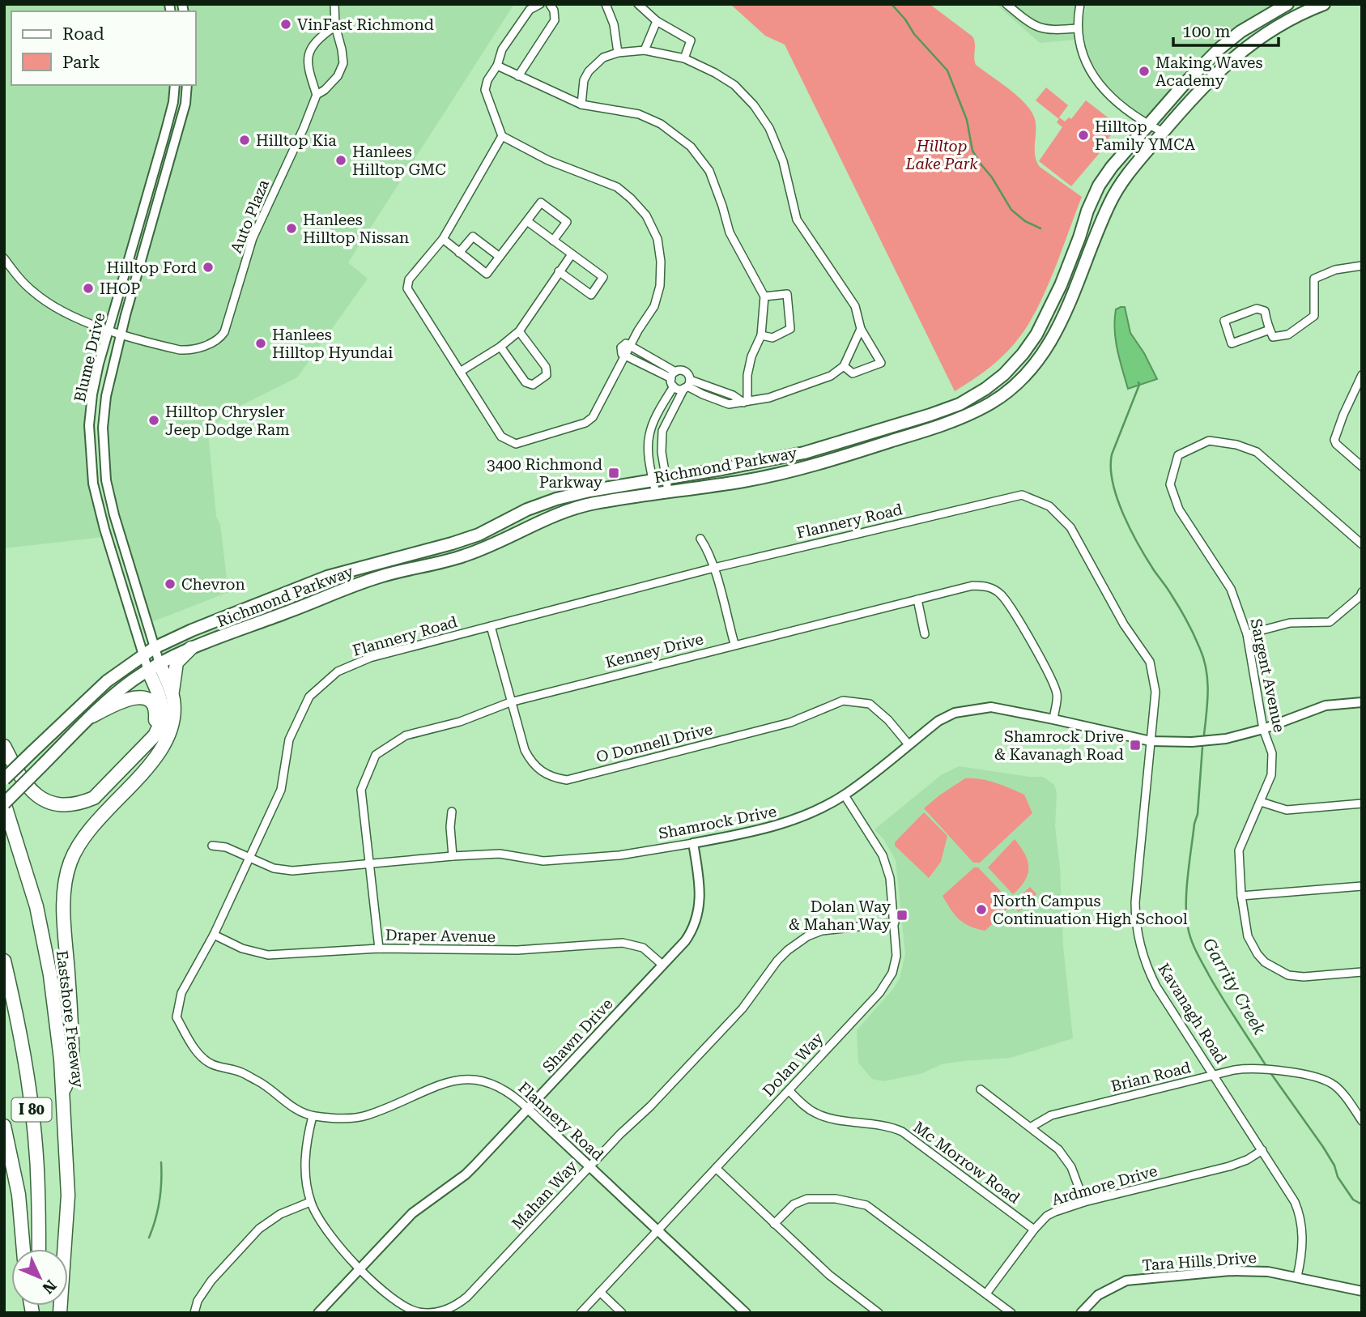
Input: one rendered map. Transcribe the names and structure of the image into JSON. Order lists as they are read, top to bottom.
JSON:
{
  "streets": {
    "highway": ["Richmond Parkway", "Eastshore Freeway", "I 80"],
    "street": [
      "Auto Plaza",
      "Blume Drive",
      "Flannery Road",
      "Kenney Drive",
      "Sargent Avenue",
      "O Donnell Drive",
      "Shamrock Drive",
      "Draper Avenue",
      "Kavanagh Road",
      "Shawn Drive",
      "Dolan Way",
      "Brian Road",
      "Mc Morrow Road",
      "Ardmore Drive",
      "Mahan Way",
      "Tara Hills Drive"
    ]
  },
  "crossings": [
    ["Auto Plaza", "Blume Drive"],
    ["Blume Drive", "Richmond Parkway"],
    ["Richmond Parkway", "Eastshore Freeway"],
    ["Flannery Road", "O Donnell Drive"],
    ["Flannery Road", "Shamrock Drive"],
    ["Flannery Road", "Draper Avenue"],
    ["Flannery Road", "Kavanagh Road"],
    ["Flannery Road", "Shawn Drive"],
    ["Flannery Road", "Dolan Way"],
    ["Flannery Road", "Mahan Way"],
    ["Kenney Drive", "O Donnell Drive"],
    ["Kenney Drive", "Shamrock Drive"],
    ["Kenney Drive", "Draper Avenue"],
    ["Sargent Avenue", "Shamrock Drive"],
    ["O Donnell Drive", "Shamrock Drive"],
    ["Shamrock Drive", "Kavanagh Road"],
    ["Shamrock Drive", "Shawn Drive"],
    ["Shamrock Drive", "Dolan Way"],
    ["Draper Avenue", "Shawn Drive"],
    ["Kavanagh Road", "Brian Road"],
    ["Kavanagh Road", "Ardmore Drive"],
    ["Kavanagh Road", "Tara Hills Drive"],
    ["Shawn Drive", "Mahan Way"],
    ["Dolan Way", "Mc Morrow Road"],
    ["Dolan Way", "Mahan Way"],
    ["Mc Morrow Road", "Ardmore Drive"]
  ],
  "water": ["Garrity Creek"],
  "parks": ["Hilltop Lake Park"],
  "places": {
    "other": [
      "VinFast Richmond",
      "Making Waves Academy",
      "Hilltop Family YMCA",
      "Hilltop Kia",
      "Hanlees Hilltop GMC",
      "Hanlees Hilltop Nissan",
      "Hilltop Ford",
      "IHOP",
      "Hanlees Hilltop Hyundai",
      "Hilltop Chrysler Jeep Dodge Ram",
      "Chevron",
      "North Campus Continuation High School"
    ],
    "transit": ["3400 Richmond Parkway", "Shamrock Drive & Kavanagh Road", "Dolan Way & Mahan Way"]
  },
  "legend": ["Road", "Park"],
  "scale_bar": "100 m",
  "north": "bottom right"
}
